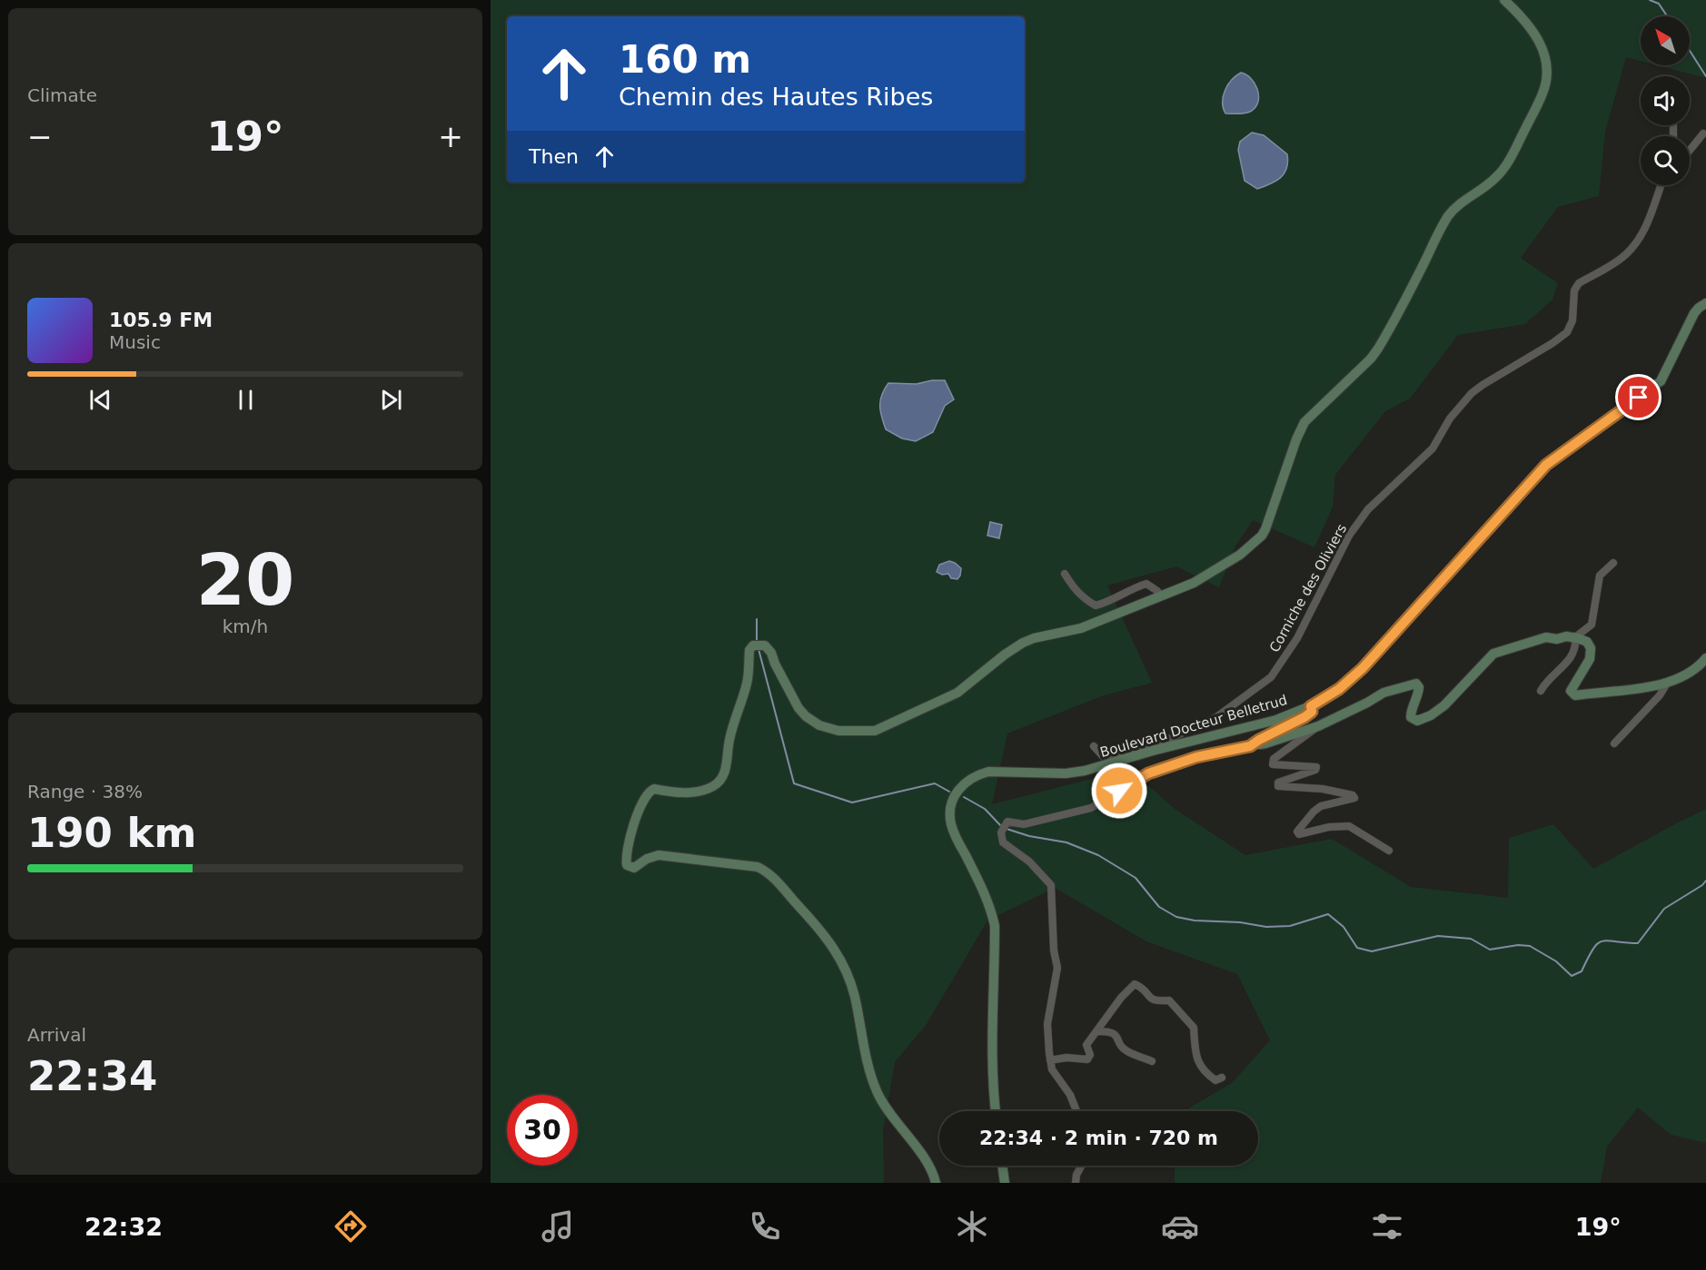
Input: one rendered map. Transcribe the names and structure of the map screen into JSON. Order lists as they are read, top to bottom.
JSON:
{
  "streets": {
    "street": ["Corniche des Oliviers", "Boulevard Docteur Belletrud"]
  },
  "crossings": [
    ["Corniche des Oliviers", "Boulevard Docteur Belletrud"]
  ],
  "north": "top left",
  "page": {
    "tile": [
      "Climate",
      ["20", "km/h"],
      ["Range · 38%", "190 km"],
      ["Arrival", "22:34"]
    ],
    "turn": ["160 m", "Chemin des Hautes Ribes"],
    "heat": ["−", "19°", "+"],
    "then": "Then",
    "song": ["105.9 FM", "Music"],
    "limit": "30",
    "trip": "22:34 · 2 min · 720 m",
    "tabs": ["22:32", "19°"]
  }
}
